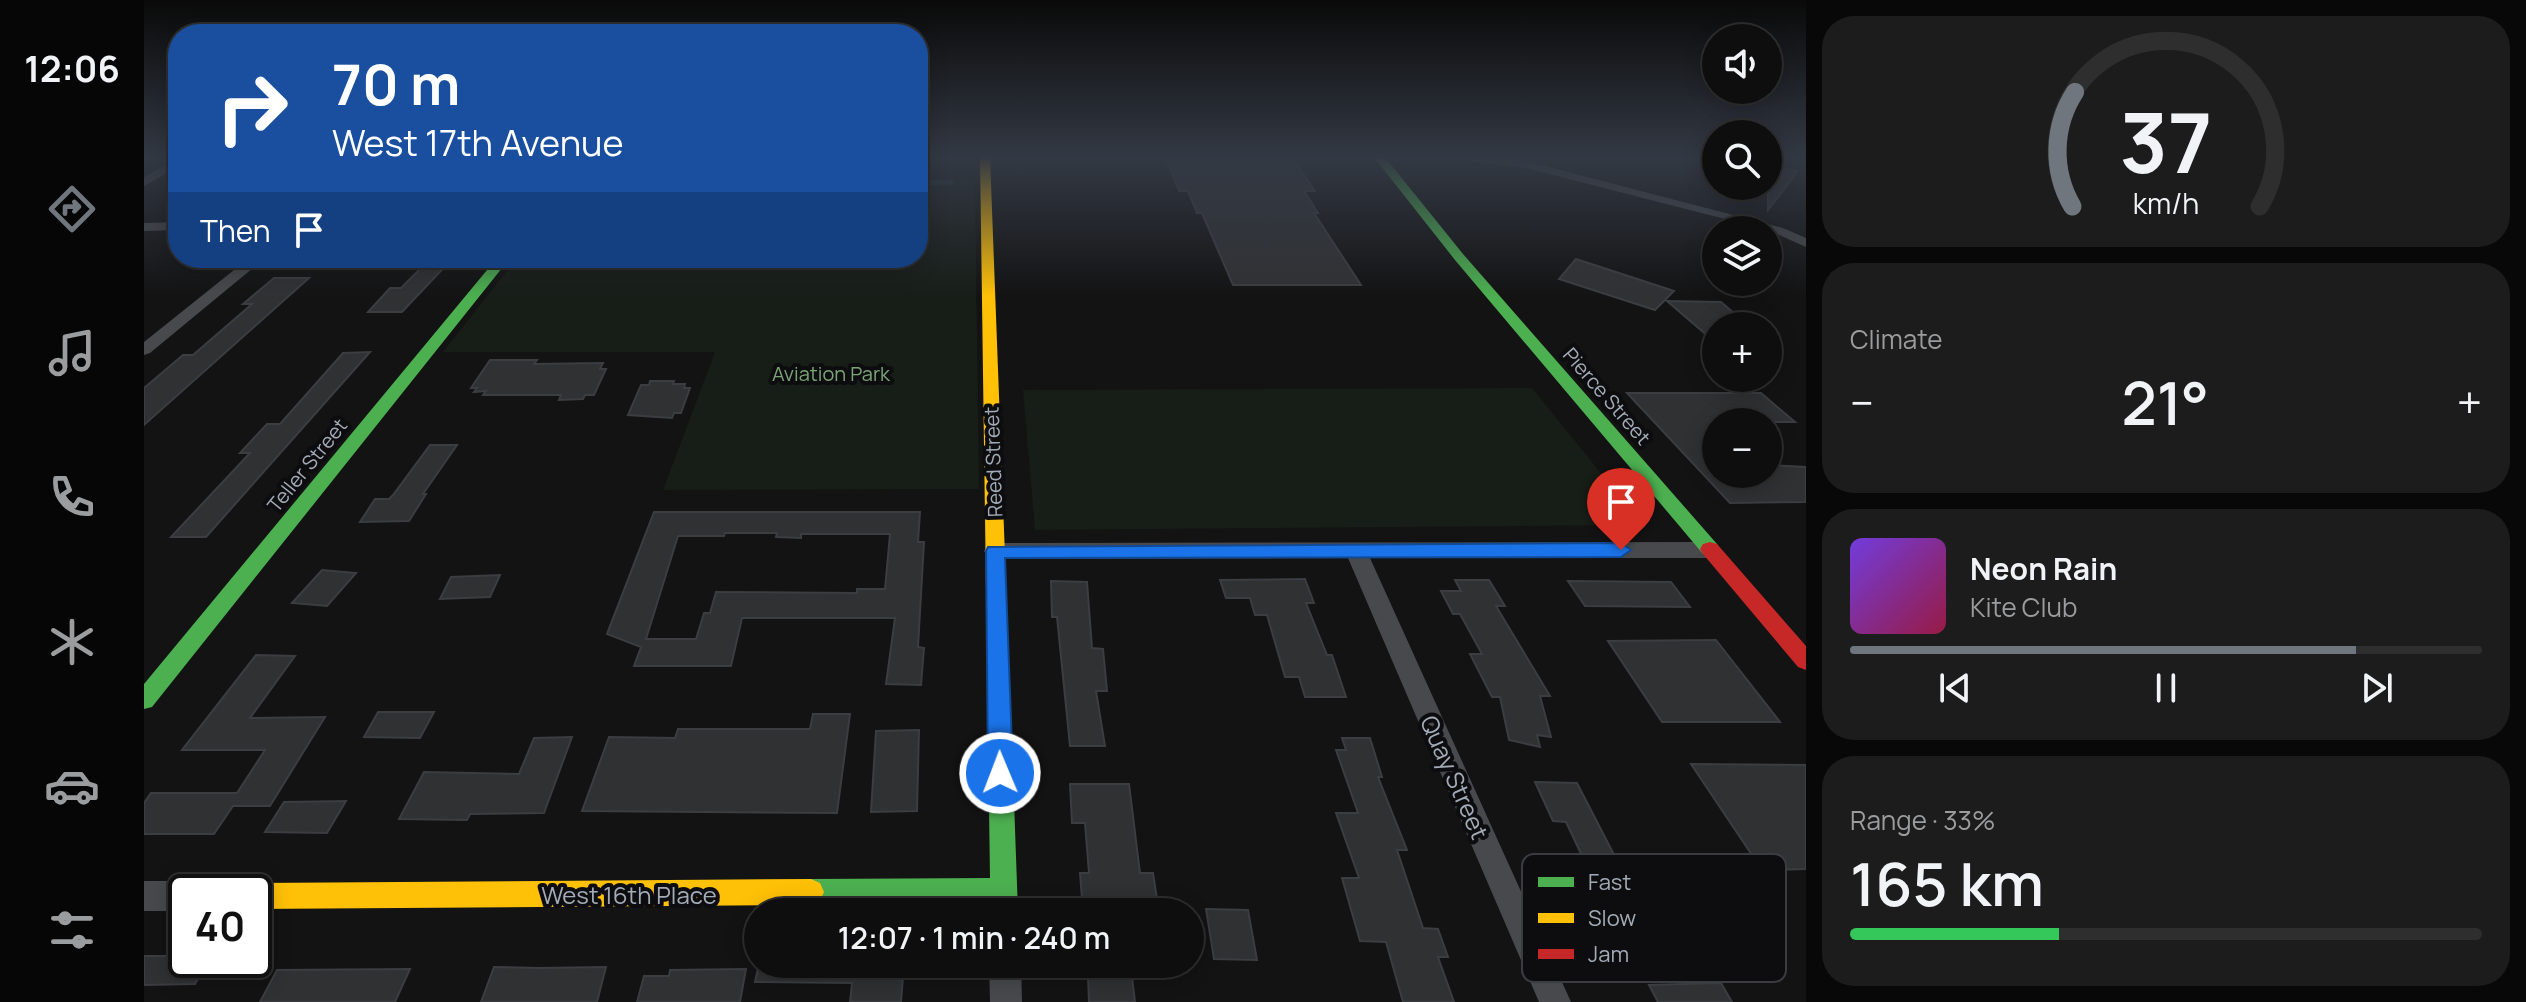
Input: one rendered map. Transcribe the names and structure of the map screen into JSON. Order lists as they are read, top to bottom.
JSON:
{
  "streets": {
    "street": [
      "Pierce Street",
      "Reed Street",
      "Teller Street",
      "Quay Street",
      "West 16th Place"
    ]
  },
  "crossings": [
    ["Reed Street", "West 16th Place"]
  ],
  "parks": ["Aviation Park"],
  "legend": ["Fast", "Slow", "Jam"],
  "page": {
    "tabs": "12:06",
    "map_buttons": ["+", "−"],
    "turn": ["70 m", "West 17th Avenue"],
    "then": "Then",
    "tile": [
      "Climate",
      ["Range · 33%", "165 km"]
    ],
    "heat": ["−", "21°", "+"],
    "song": ["Neon Rain", "Kite Club"],
    "limit": "40",
    "trip": "12:07 · 1 min · 240 m",
    "gauge": ["37", "km/h"]
  }
}
